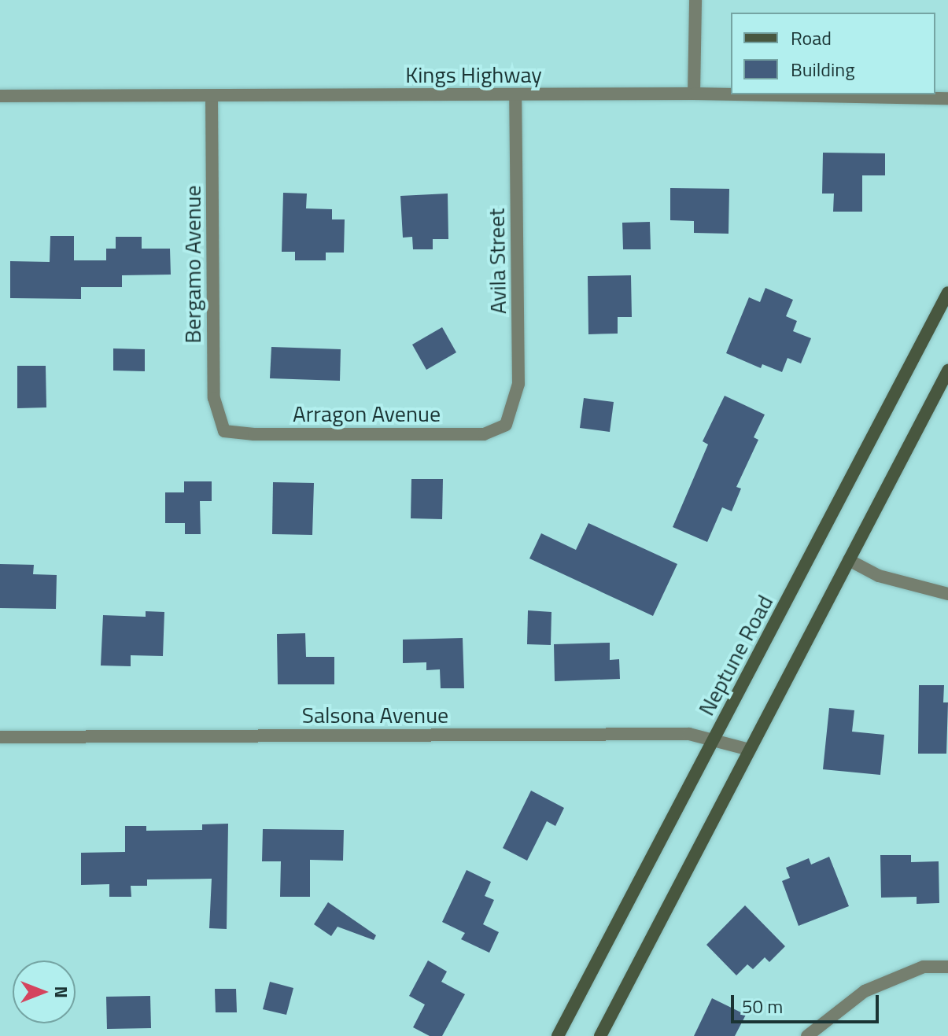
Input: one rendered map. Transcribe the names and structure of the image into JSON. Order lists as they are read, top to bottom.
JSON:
{
  "streets": {
    "main road": ["Neptune Road"],
    "street": [
      "Kings Highway",
      "Avila Street",
      "Bergamo Avenue",
      "Arragon Avenue",
      "Salsona Avenue"
    ]
  },
  "crossings": [
    ["Kings Highway", "Avila Street"],
    ["Kings Highway", "Bergamo Avenue"],
    ["Avila Street", "Arragon Avenue"],
    ["Bergamo Avenue", "Arragon Avenue"],
    ["Neptune Road", "Salsona Avenue"]
  ],
  "legend": ["Road", "Building"],
  "scale_bar": "50 m",
  "north": "right"
}
